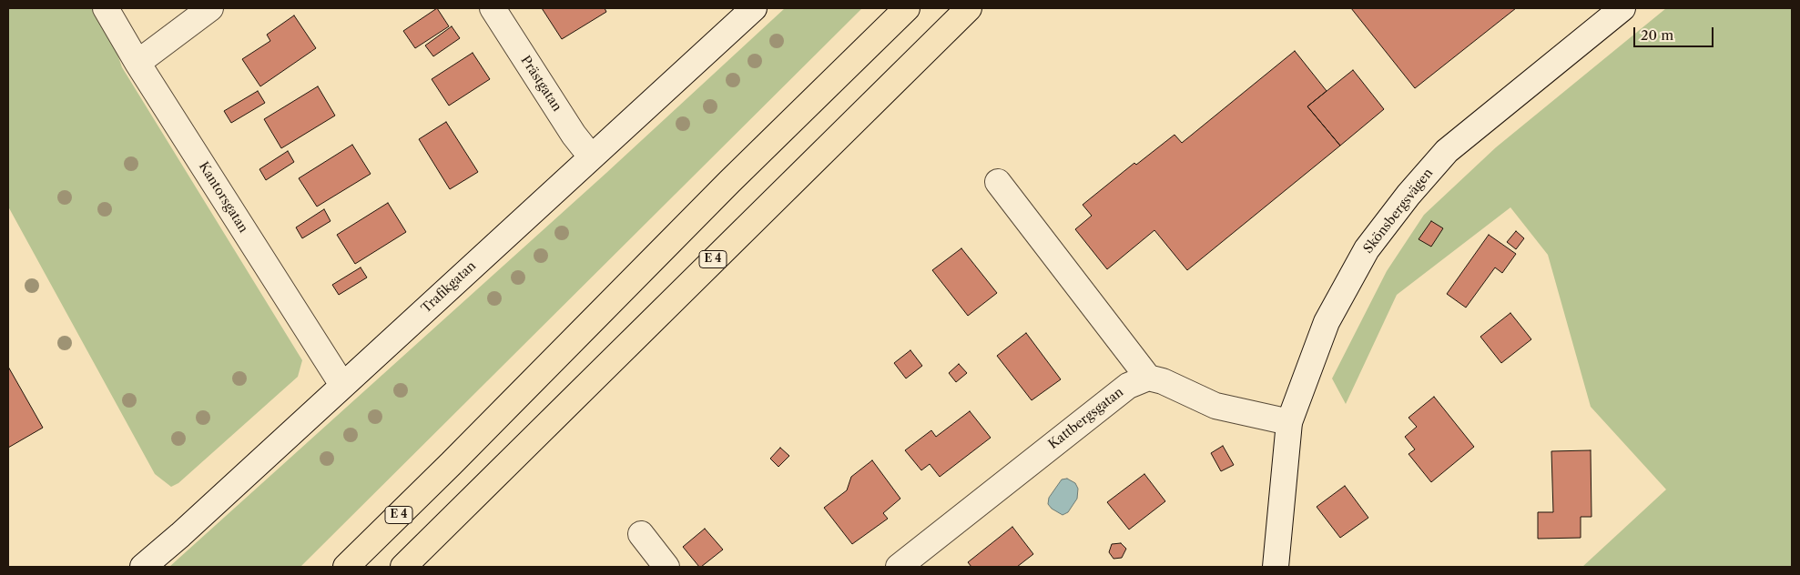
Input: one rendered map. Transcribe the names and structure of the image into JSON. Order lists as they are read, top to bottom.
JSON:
{
  "streets": {
    "highway": ["E 4"],
    "street": [
      "Prästgatan",
      "Kantorsgatan",
      "Skönsbergsvägen",
      "Trafikgatan",
      "Kattbergsgatan"
    ]
  },
  "crossings": [
    ["Prästgatan", "Trafikgatan"],
    ["Kantorsgatan", "Trafikgatan"]
  ],
  "scale_bar": "20 m"
}
